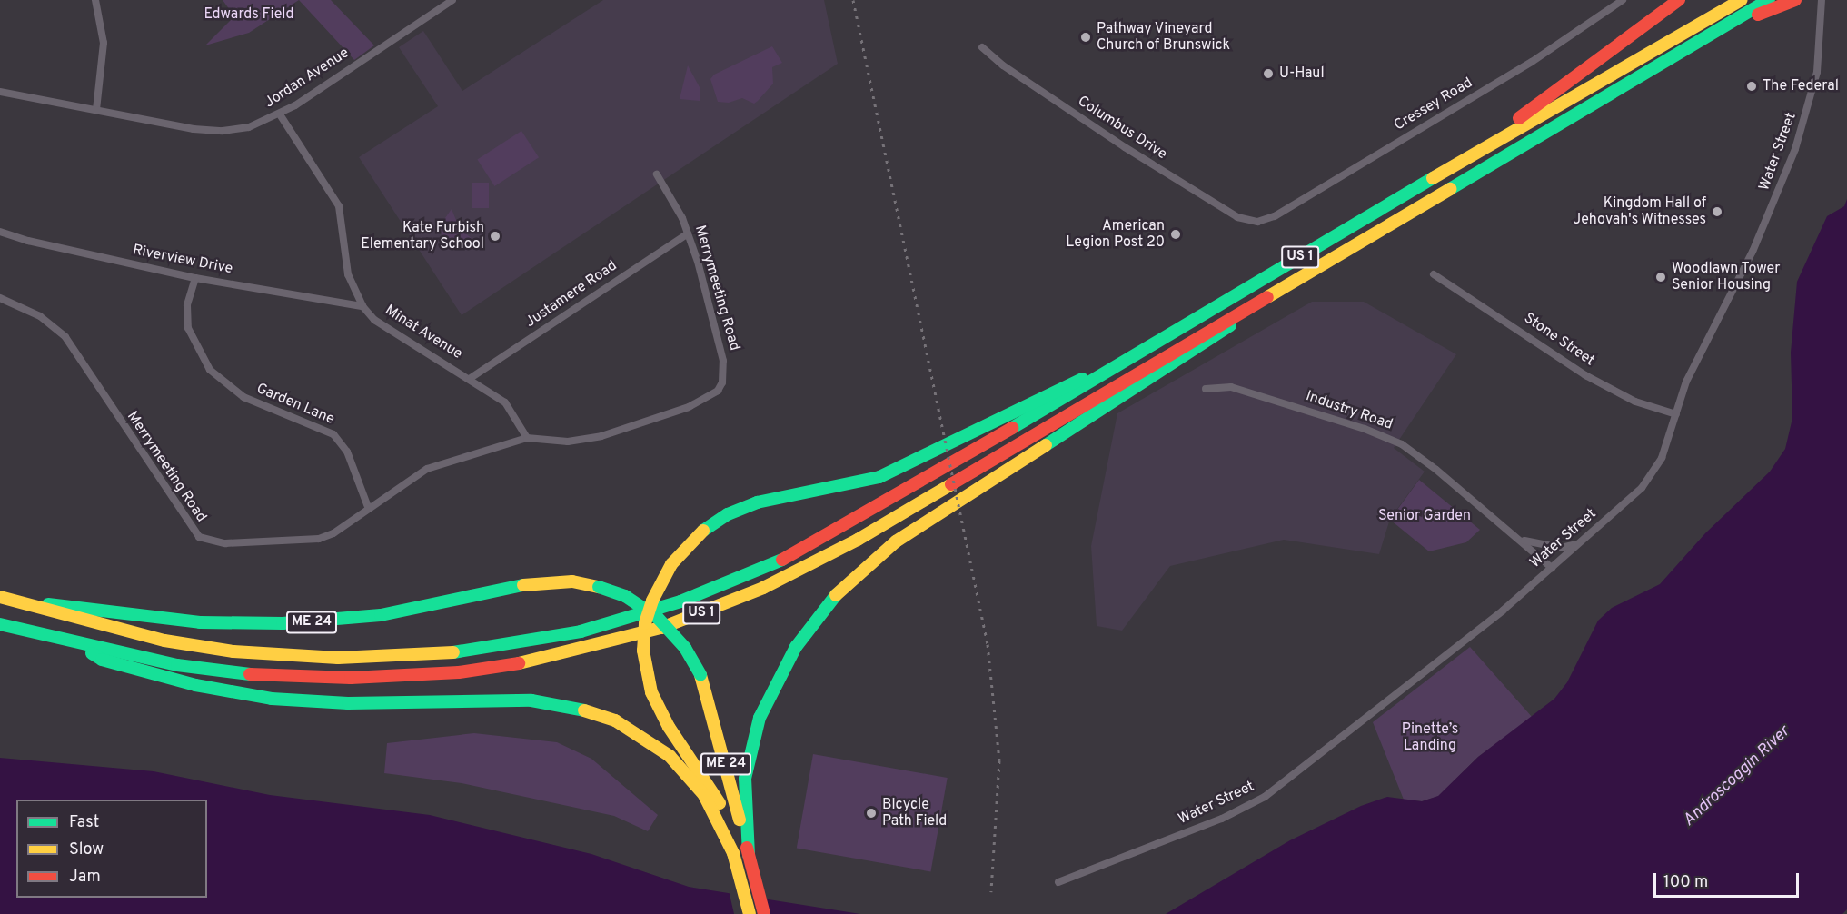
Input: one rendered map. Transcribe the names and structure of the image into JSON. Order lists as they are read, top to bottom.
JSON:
{
  "streets": {
    "highway": ["US 1", "ME 24"],
    "street": [
      "Jordan Avenue",
      "Cressey Road",
      "Columbus Drive",
      "Water Street",
      "Riverview Drive",
      "Merrymeeting Road",
      "Justamere Road",
      "Minat Avenue",
      "Stone Street",
      "Garden Lane",
      "Industry Road"
    ]
  },
  "crossings": [
    ["Jordan Avenue", "Minat Avenue"],
    ["Cressey Road", "Columbus Drive"],
    ["Water Street", "Stone Street"],
    ["Water Street", "Industry Road"],
    ["US 1", "ME 24"],
    ["Riverview Drive", "Minat Avenue"],
    ["Riverview Drive", "Garden Lane"],
    ["Merrymeeting Road", "Justamere Road"],
    ["Merrymeeting Road", "Minat Avenue"],
    ["Merrymeeting Road", "Garden Lane"],
    ["Justamere Road", "Minat Avenue"]
  ],
  "water": ["Androscoggin River"],
  "parks": ["Edwards Field", "Senior Garden", "Pinette’s Landing"],
  "places": [
    "Pathway Vineyard Church of Brunswick",
    "U-Haul",
    "The Federal",
    "Kingdom Hall of Jehovah's Witnesses",
    "American Legion Post 20",
    "Kate Furbish Elementary School",
    "Woodlawn Tower Senior Housing",
    "Bicycle Path Field"
  ],
  "legend": ["Fast", "Slow", "Jam"],
  "scale_bar": "100 m"
}
